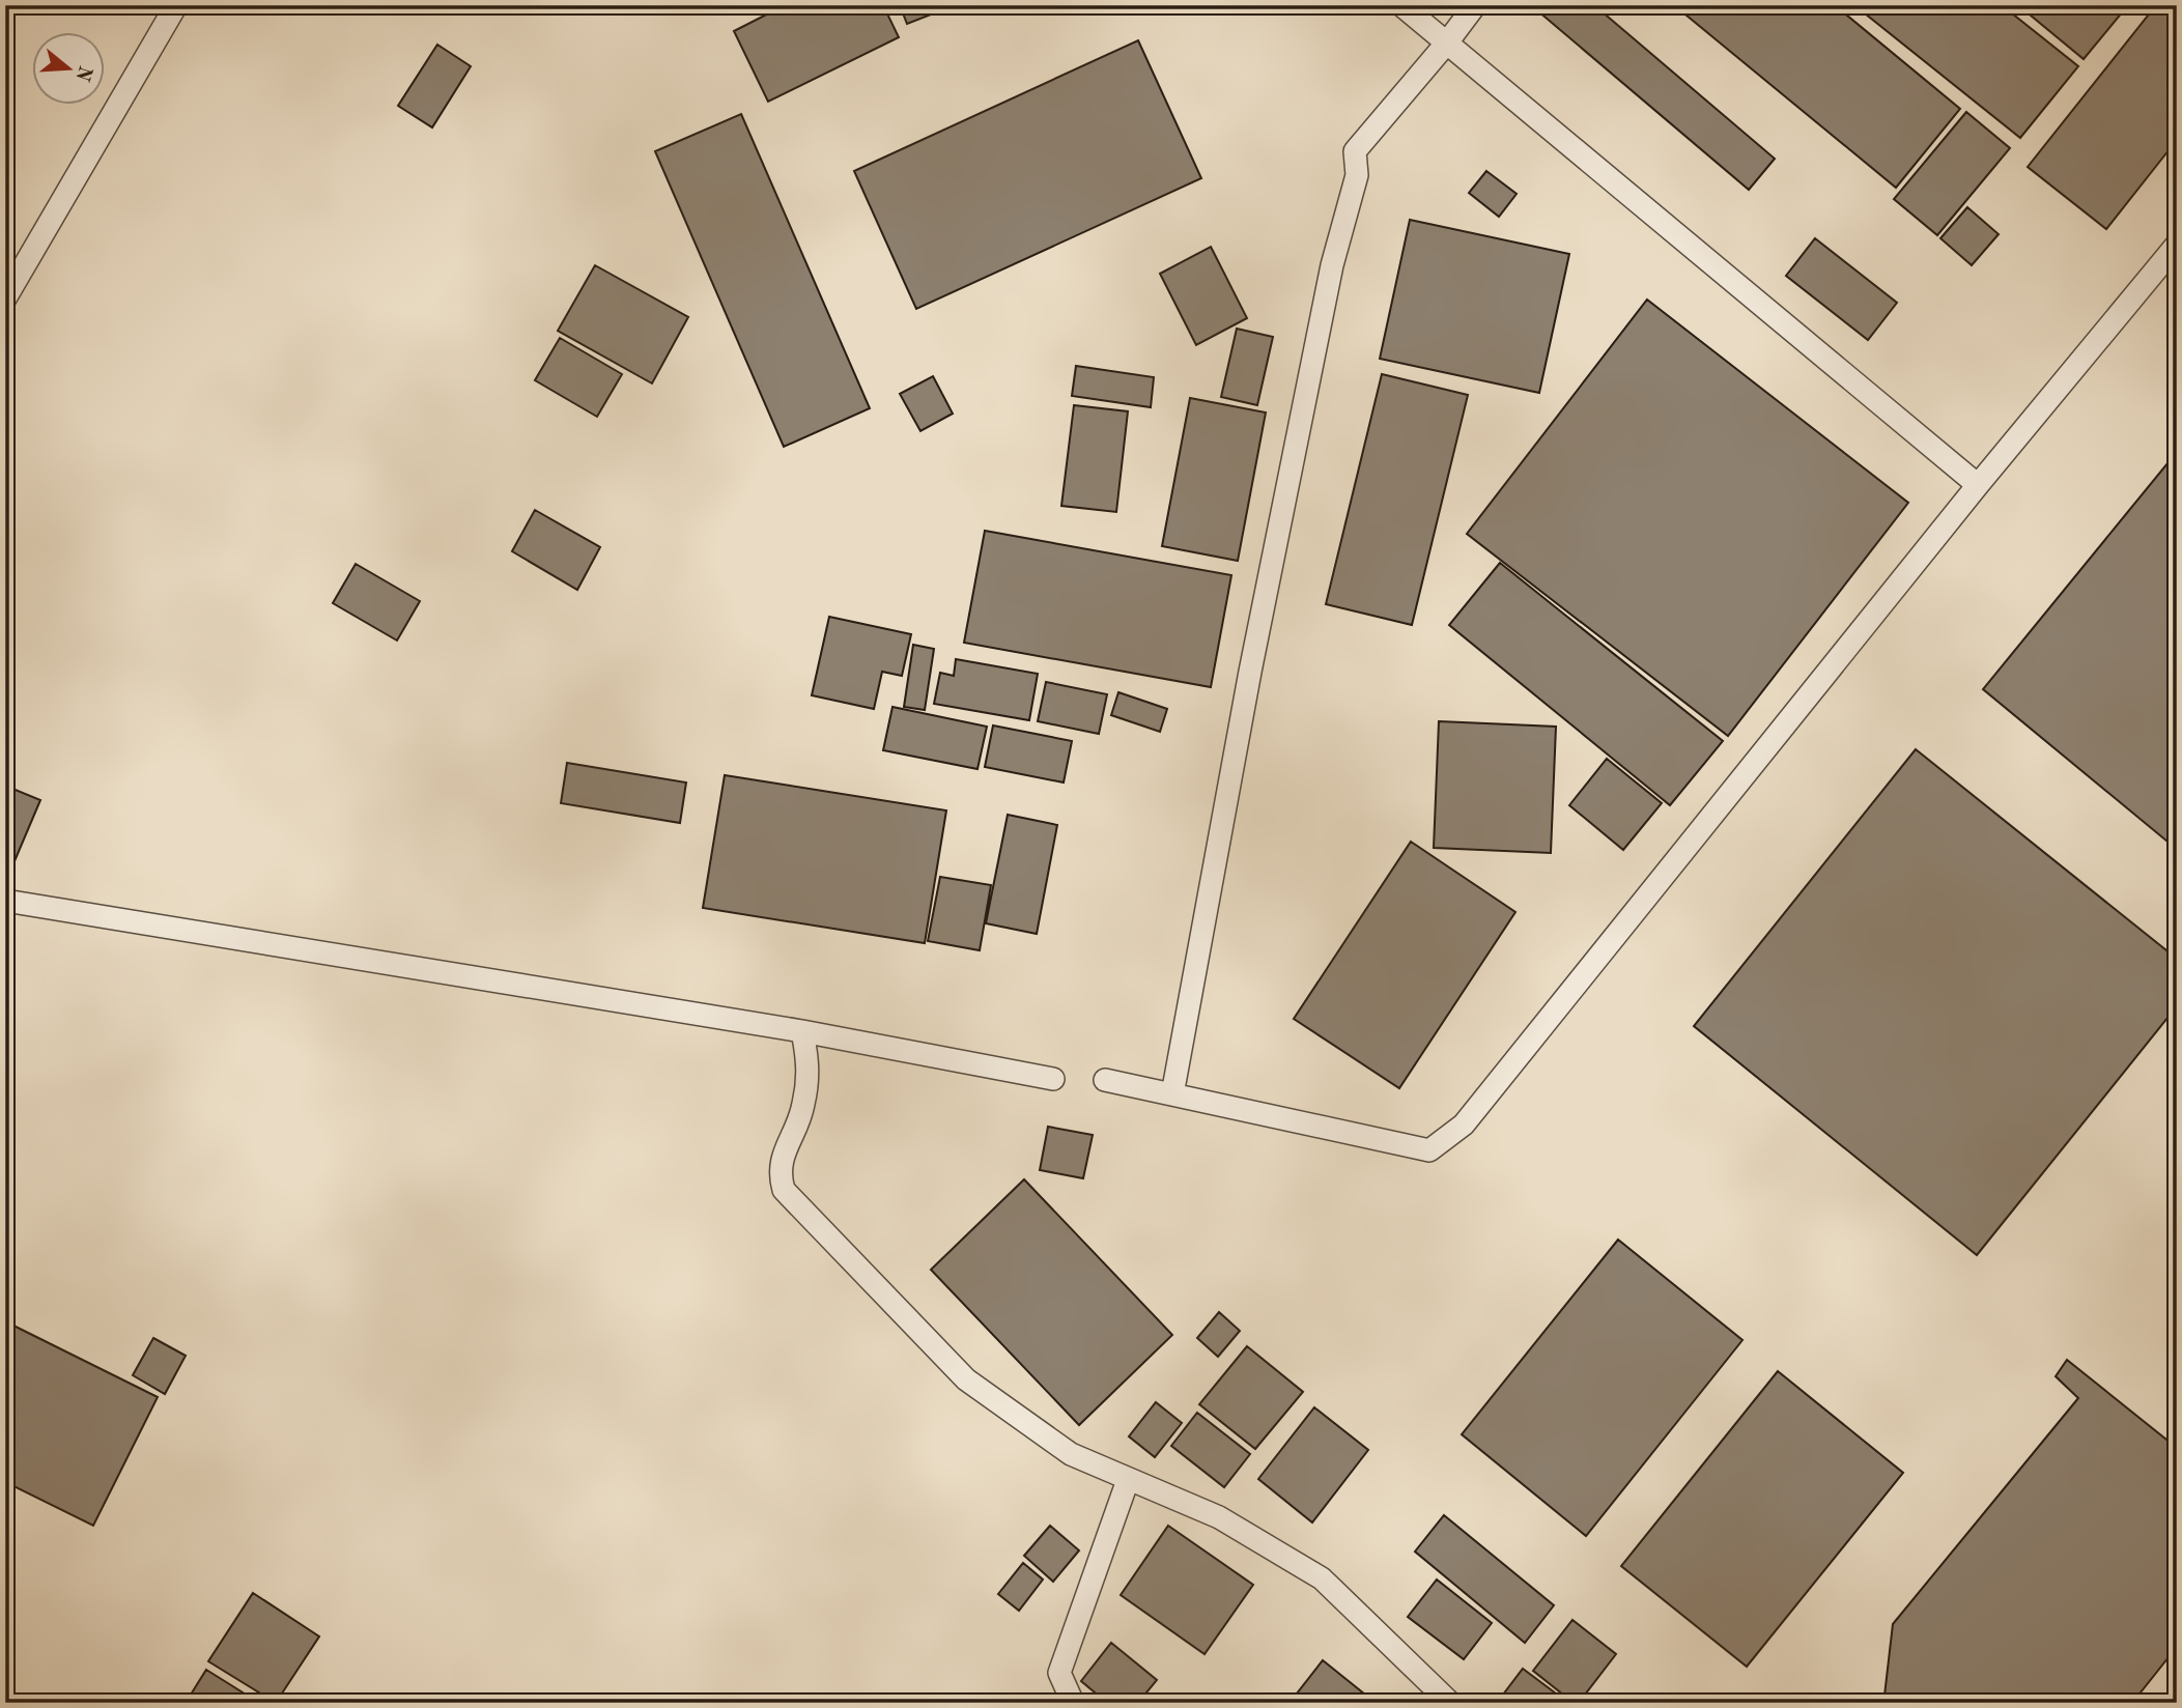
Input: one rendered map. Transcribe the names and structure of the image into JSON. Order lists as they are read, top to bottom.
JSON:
{
  "north": "right"
}
